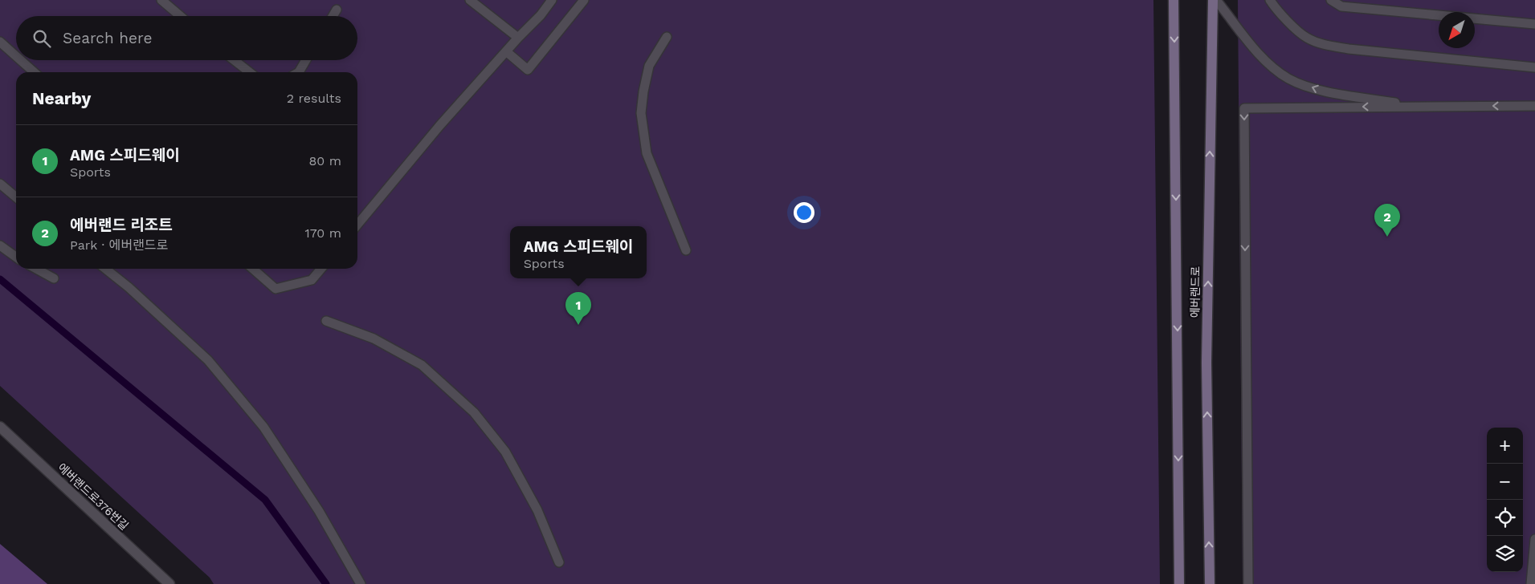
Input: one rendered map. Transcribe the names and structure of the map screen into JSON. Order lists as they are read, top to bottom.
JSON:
{
  "streets": {
    "street": ["에버랜드로", "에버랜드로376번길"]
  },
  "north": "bottom left",
  "page": {
    "search": "Search here",
    "heading": ["Nearby", "2 results"],
    "list": [
      {
        "mark": "1",
        "name": "AMG 스피드웨이",
        "note": "Sports",
        "value": "80 m"
      },
      {
        "mark": "2",
        "name": "에버랜드 리조트",
        "note": "Park · 에버랜드로",
        "value": "170 m"
      }
    ],
    "pins": ["2", "1"],
    "popup": ["AMG 스피드웨이", "Sports"],
    "map_buttons": ["+", "−"]
  }
}
